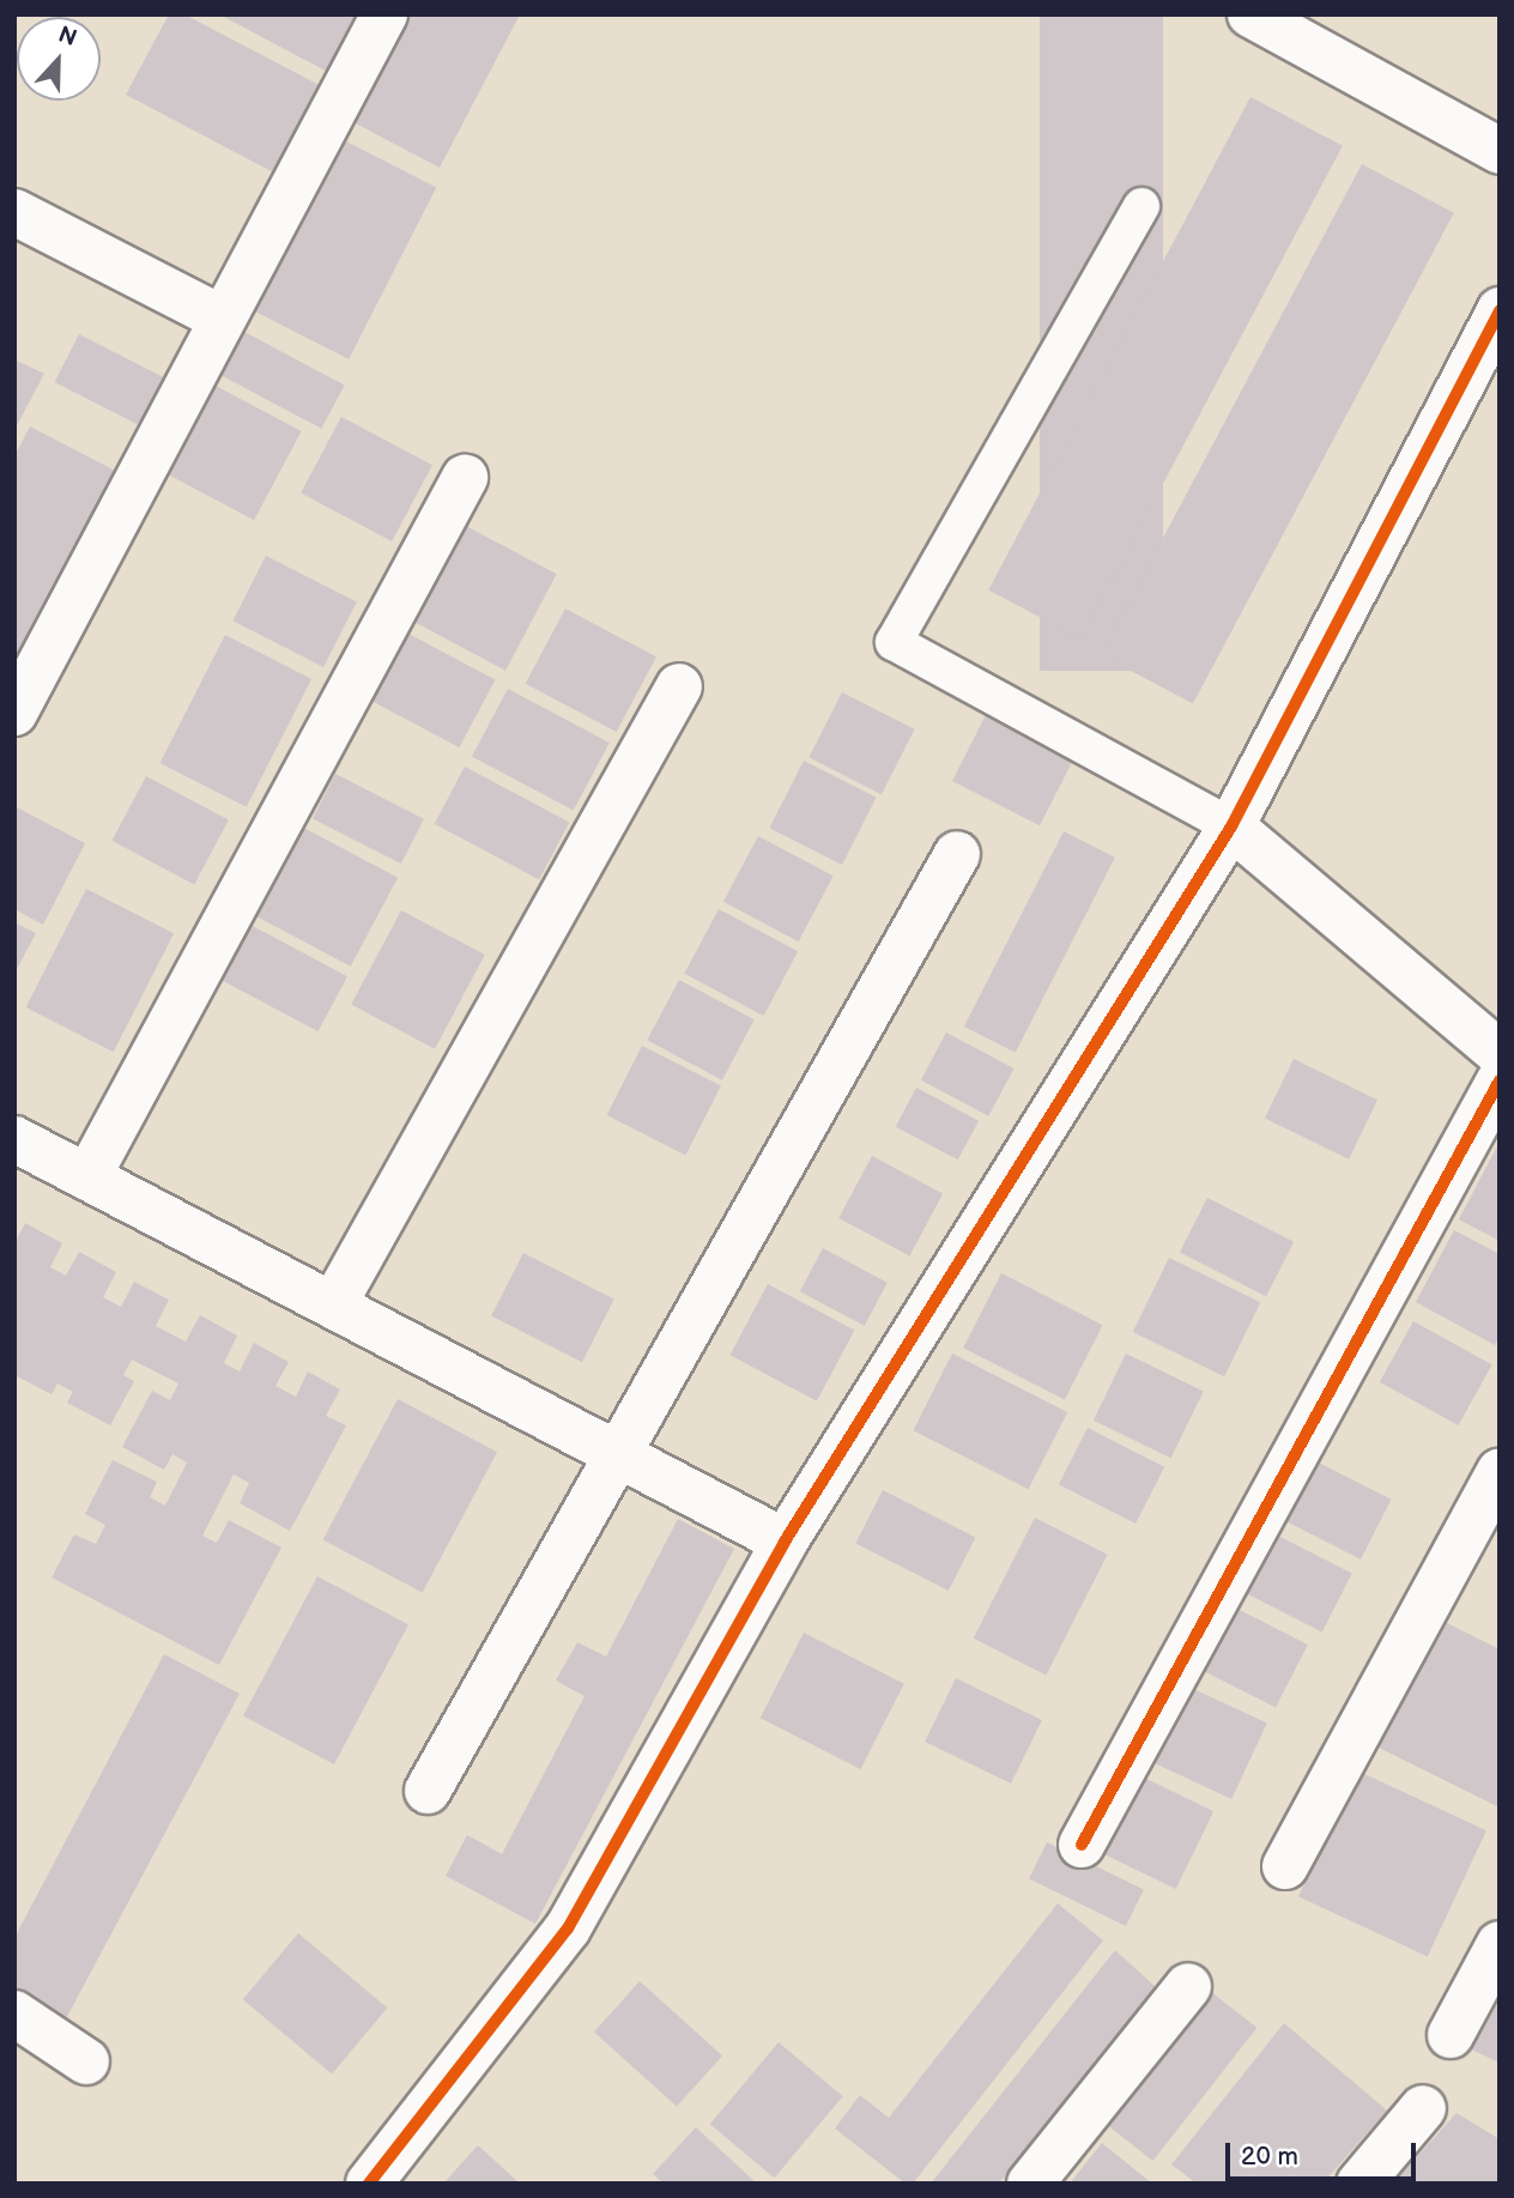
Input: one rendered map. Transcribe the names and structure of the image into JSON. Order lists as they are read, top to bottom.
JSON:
{
  "scale_bar": "20 m",
  "north": "top"
}
